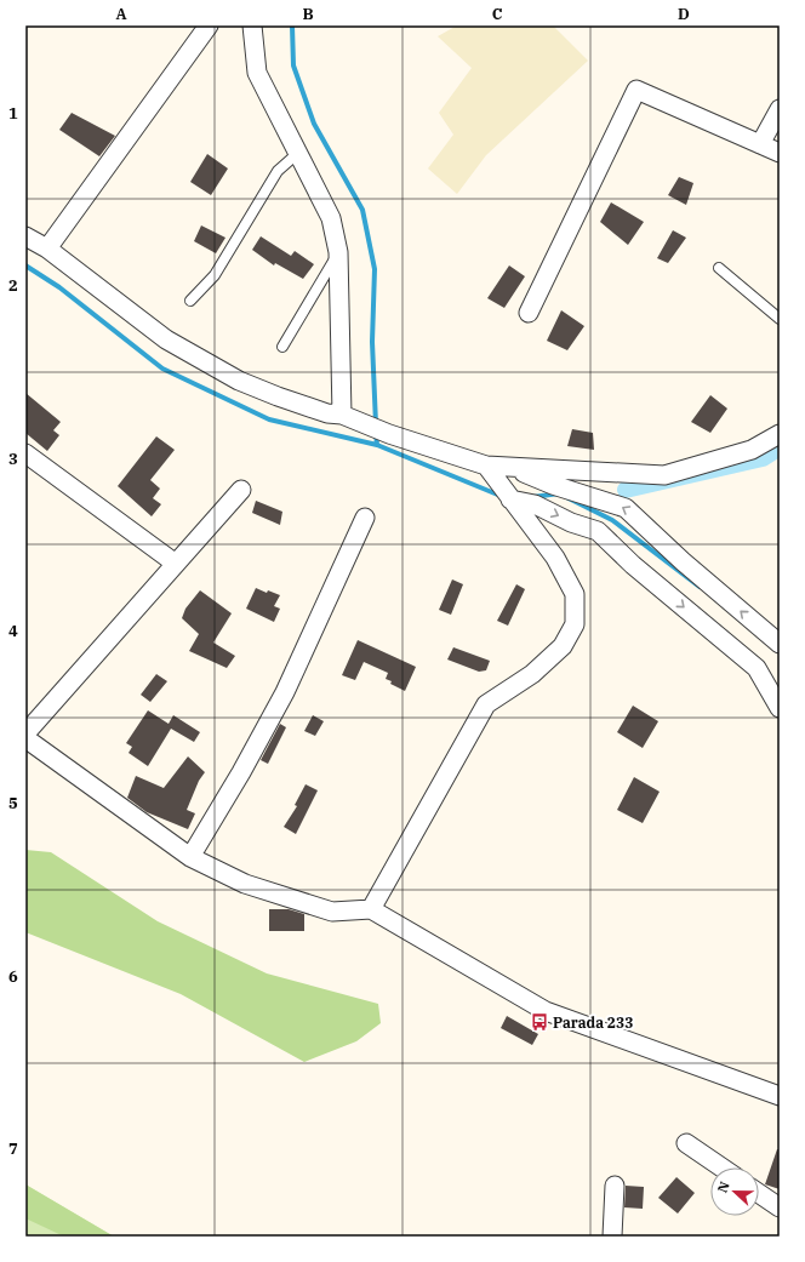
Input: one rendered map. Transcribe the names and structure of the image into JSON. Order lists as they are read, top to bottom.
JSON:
{
  "places": {
    "bus stop": ["Parada 233"]
  },
  "north": "left",
  "grid": {
    "columns": [
      "A",
      "B",
      "C",
      "D"
    ],
    "rows": [
      "1",
      "2",
      "3",
      "4",
      "5",
      "6",
      "7"
    ]
  }
}
